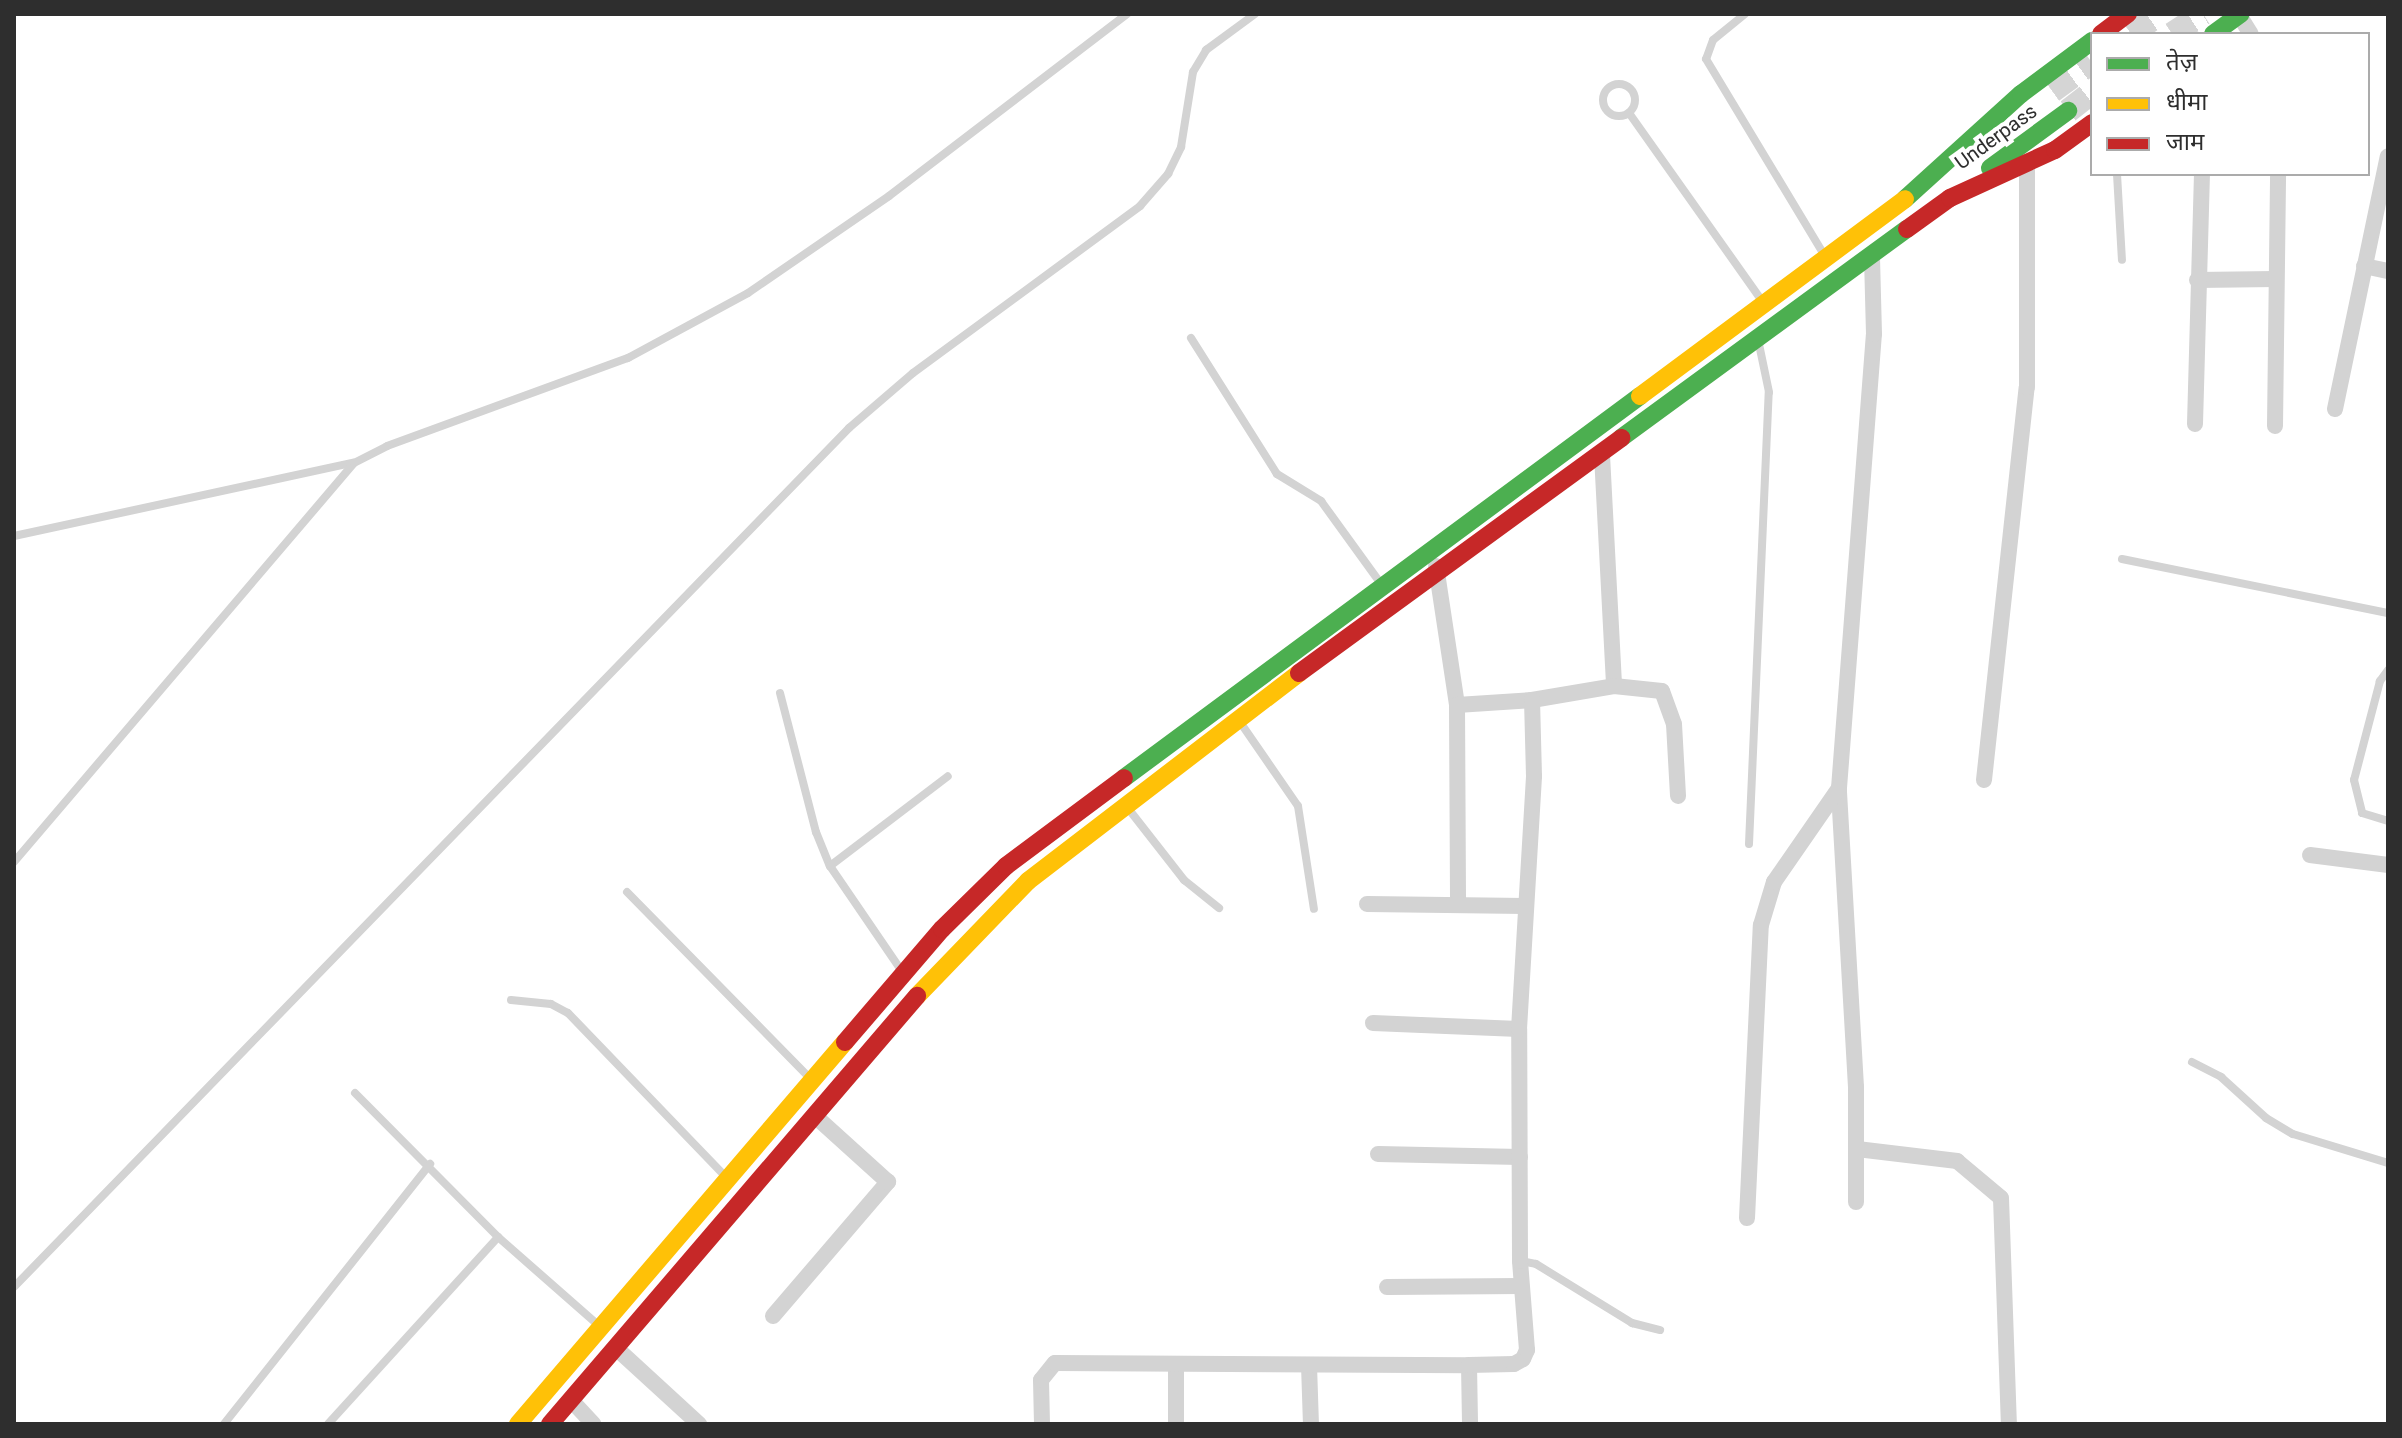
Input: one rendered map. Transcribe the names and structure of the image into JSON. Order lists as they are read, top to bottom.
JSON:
{
  "streets": {
    "main road": ["Underpass"]
  },
  "legend": ["तेज़", "धीमा", "जाम"]
}
